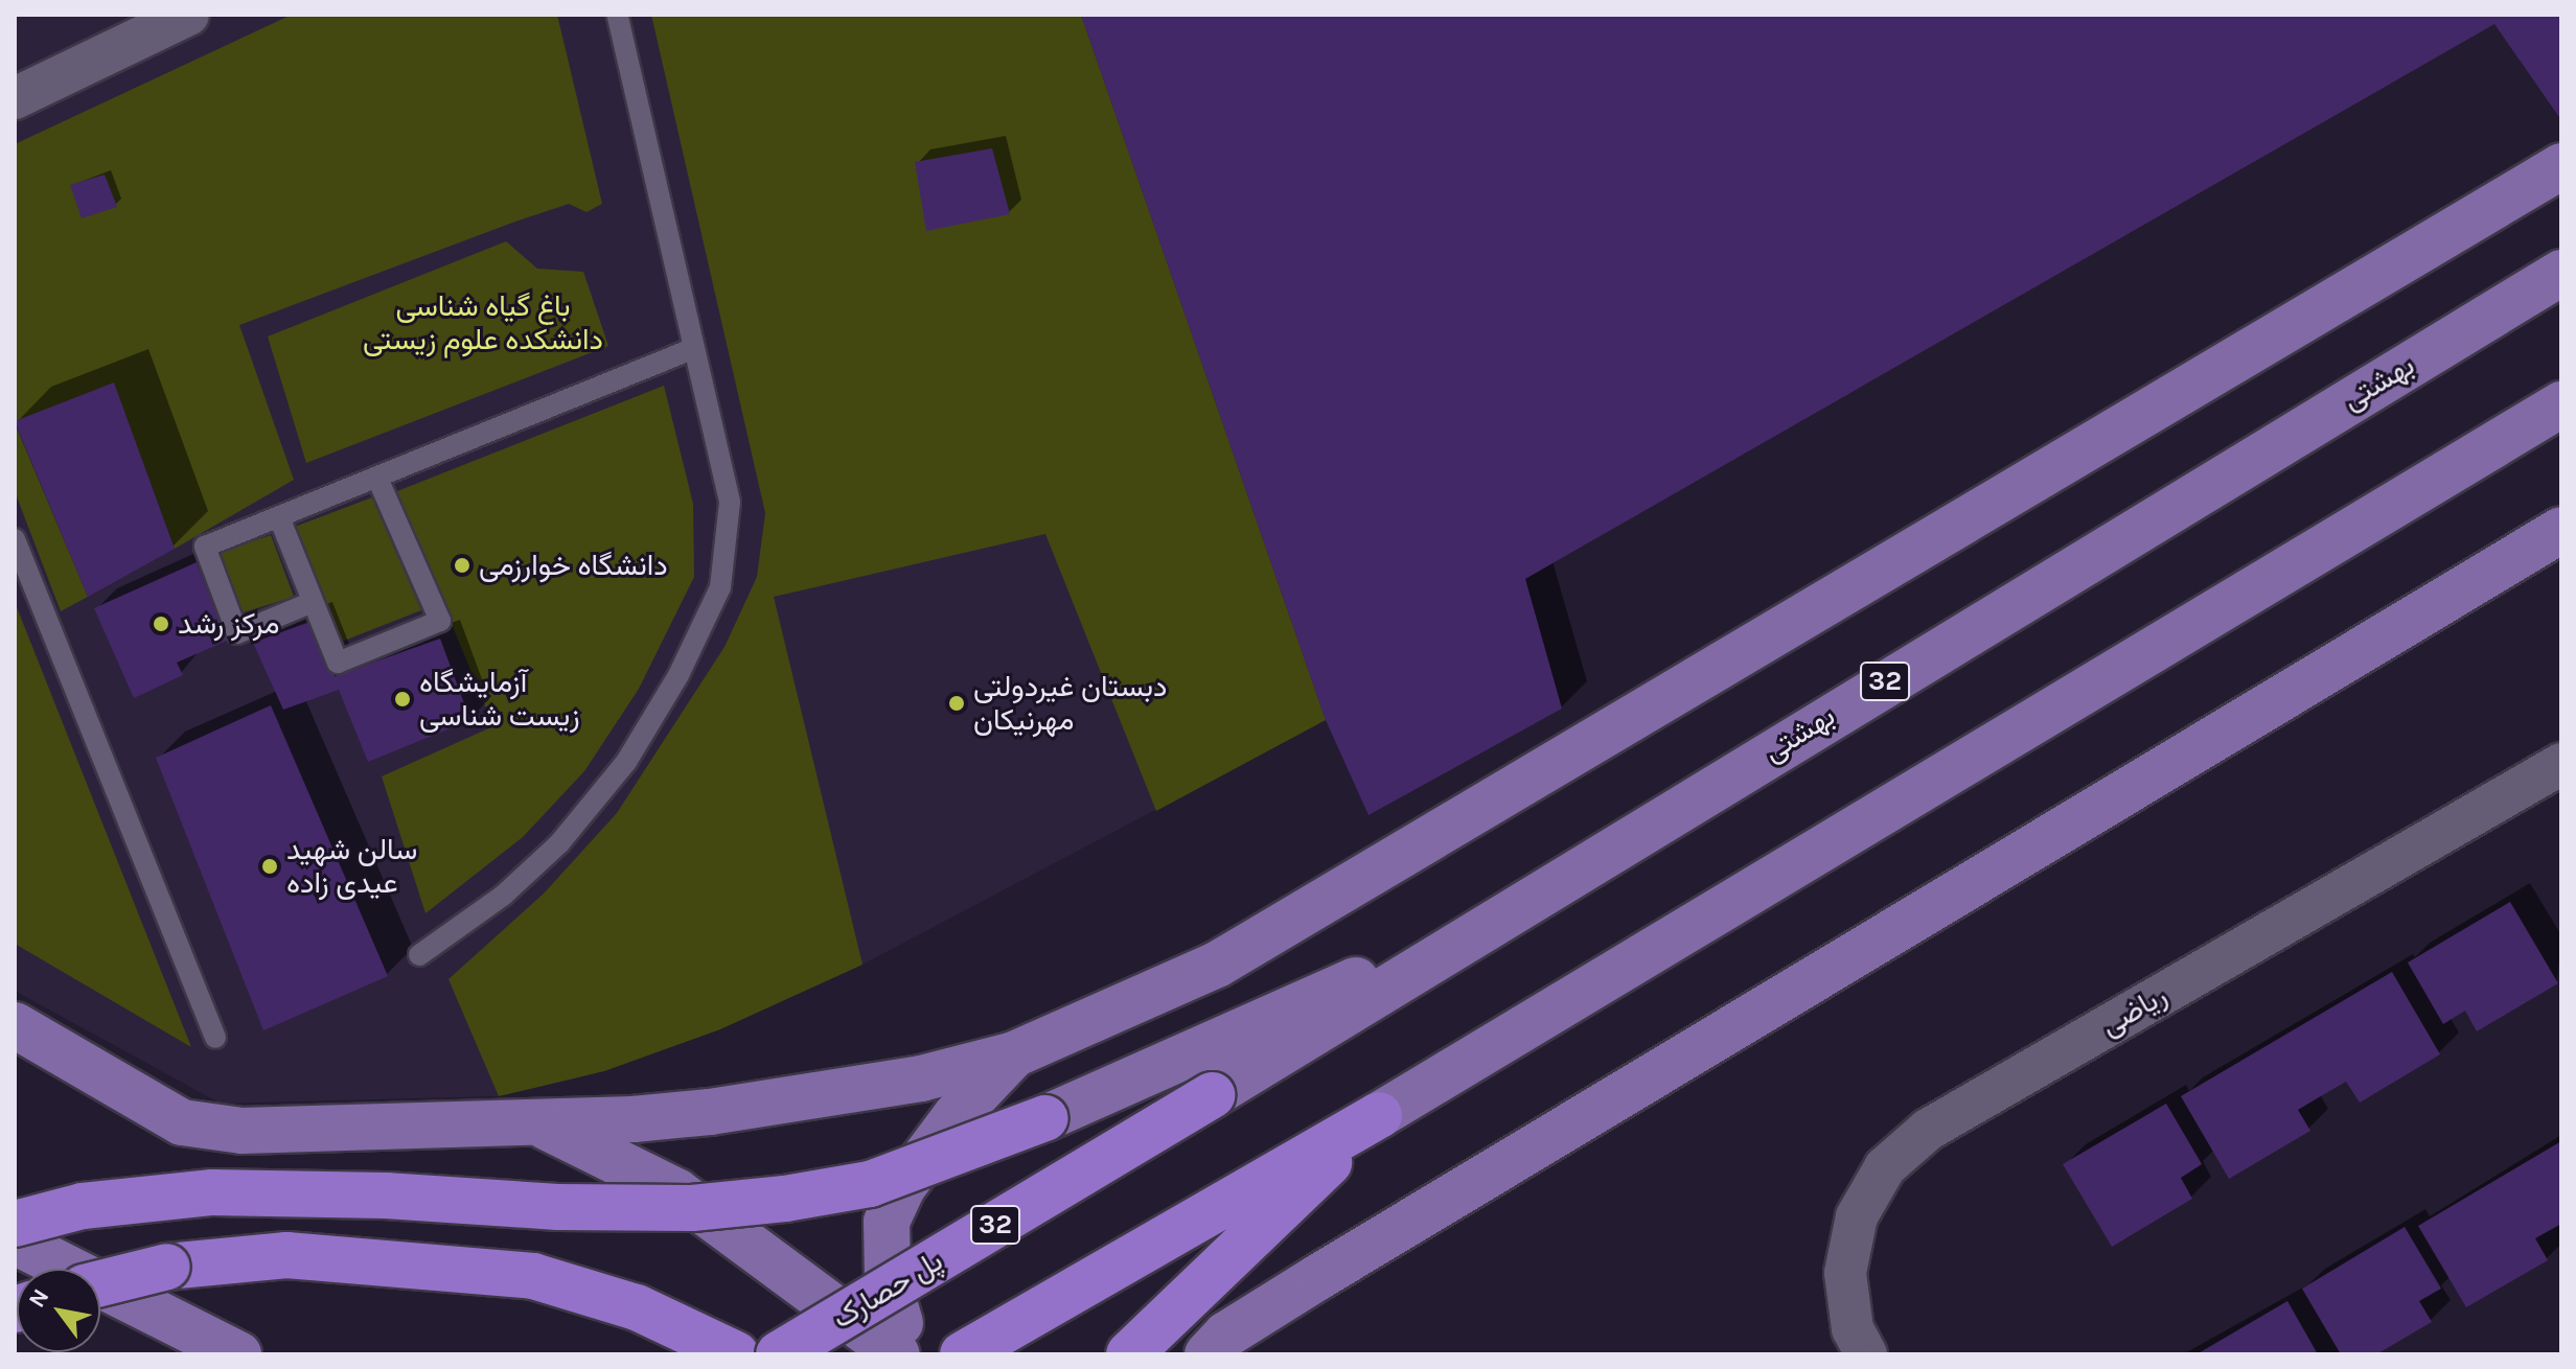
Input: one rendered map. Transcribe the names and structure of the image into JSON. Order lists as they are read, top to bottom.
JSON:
{
  "streets": {
    "highway": ["32", "پل حصارک"],
    "main road": ["بهشتى"],
    "street": ["ریاضی"]
  },
  "crossings": [
    ["بهشتى", "پل حصارک"]
  ],
  "parks": ["باغ گیاه شناسی دانشکده علوم زیستی"],
  "places": [
    "دانشگاه خوارزمی",
    "مرکز رشد",
    "آزمایشگاه زیست شناسی",
    "دبستان غیردولتی مهرنیکان",
    "سالن شهید عیدی زاده"
  ],
  "north": "top left"
}
